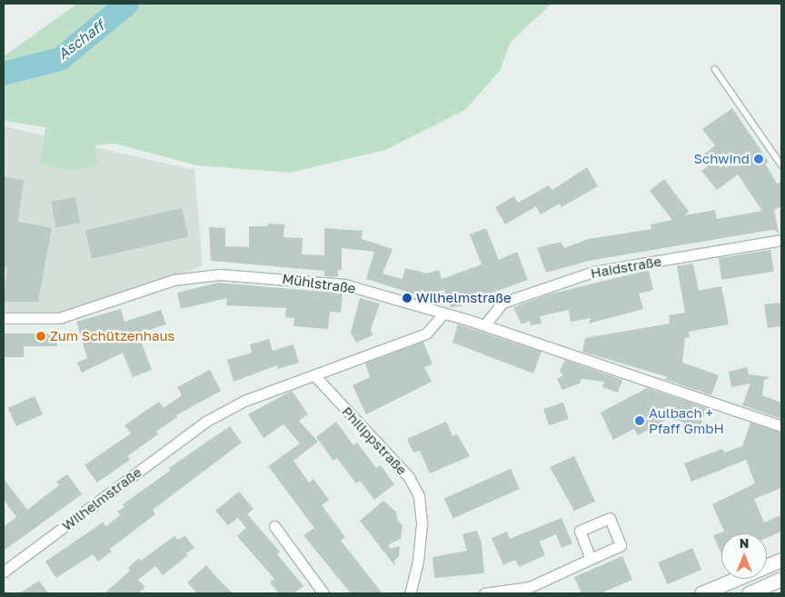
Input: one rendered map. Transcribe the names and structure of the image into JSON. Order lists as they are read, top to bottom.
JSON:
{
  "streets": {
    "street": [
      "Haidstraße",
      "Mühlstraße",
      "Philippstraße",
      "Wilhelmstraße"
    ]
  },
  "crossings": [
    ["Haidstraße", "Mühlstraße"],
    ["Mühlstraße", "Wilhelmstraße"],
    ["Philippstraße", "Wilhelmstraße"]
  ],
  "water": ["Aschaff"],
  "places": [
    "Schwind",
    "Wilhelmstraße",
    "Zum Schützenhaus",
    "Aulbach + Pfaff GmbH"
  ],
  "north": "top"
}
